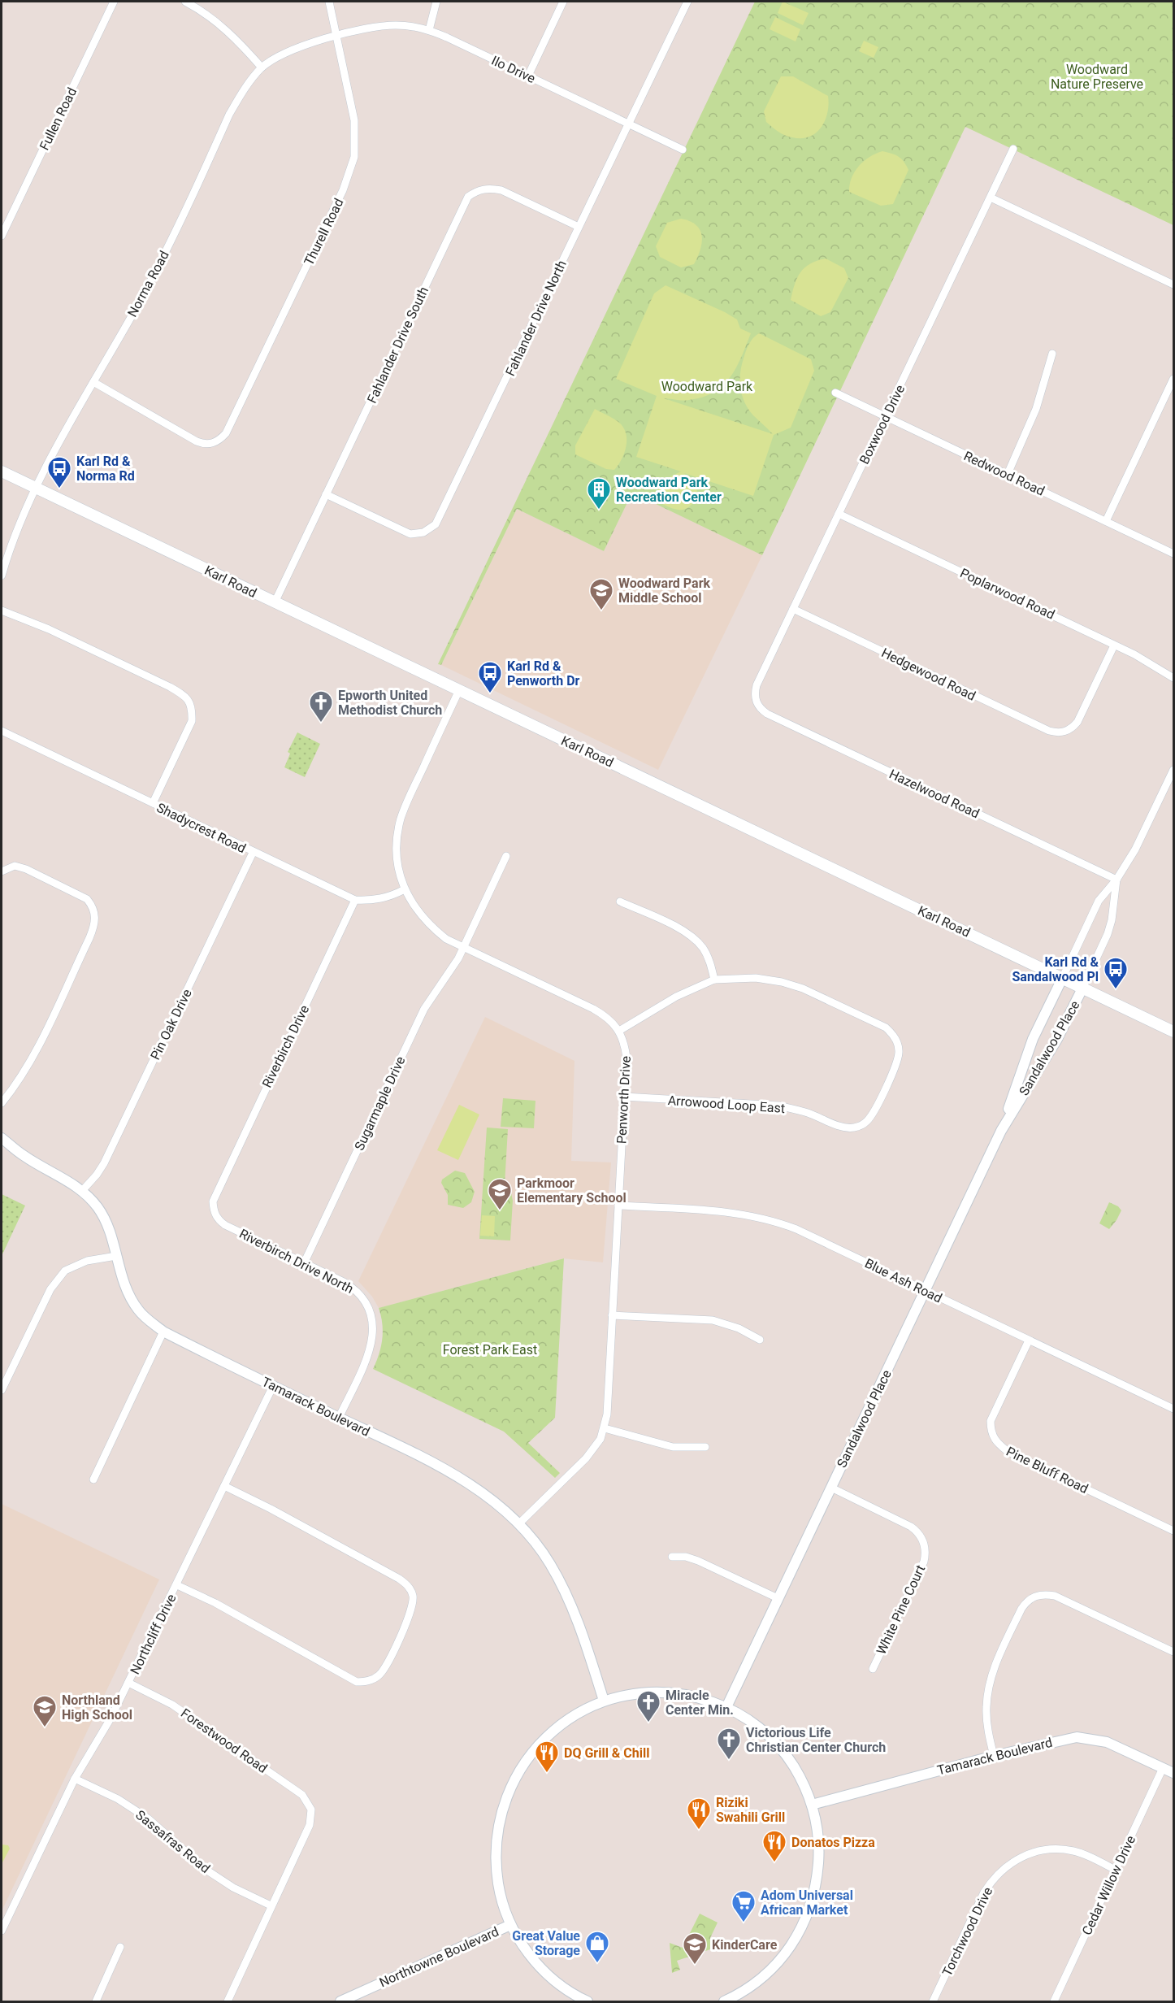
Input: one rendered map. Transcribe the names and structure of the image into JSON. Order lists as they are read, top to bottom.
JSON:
{
  "streets": {
    "main road": ["Karl Road"],
    "street": [
      "Ilo Drive",
      "Fullen Road",
      "Thurell Road",
      "Norma Road",
      "Fahlander Drive North",
      "Fahlander Drive South",
      "Boxwood Drive",
      "Redwood Road",
      "Poplarwood Road",
      "Hedgewood Road",
      "Hazelwood Road",
      "Shadycrest Road",
      "Pin Oak Drive",
      "Riverbirch Drive",
      "Sandalwood Place",
      "Penworth Drive",
      "Sugarmaple Drive",
      "Arrowood Loop East",
      "Riverbirch Drive North",
      "Blue Ash Road",
      "Tamarack Boulevard",
      "Pine Bluff Road",
      "White Pine Court",
      "Northcliff Drive",
      "Forestwood Road",
      "Sassafras Road",
      "Cedar Willow Drive",
      "Torchwood Drive",
      "Northtowne Boulevard"
    ]
  },
  "crossings": [
    ["Ilo Drive", "Thurell Road"],
    ["Ilo Drive", "Norma Road"],
    ["Ilo Drive", "Fahlander Drive North"],
    ["Thurell Road", "Norma Road"],
    ["Norma Road", "Karl Road"],
    ["Fahlander Drive North", "Fahlander Drive South"],
    ["Fahlander Drive South", "Karl Road"],
    ["Boxwood Drive", "Redwood Road"],
    ["Boxwood Drive", "Poplarwood Road"],
    ["Boxwood Drive", "Hedgewood Road"],
    ["Boxwood Drive", "Hazelwood Road"],
    ["Karl Road", "Sandalwood Place"],
    ["Karl Road", "Penworth Drive"],
    ["Poplarwood Road", "Hedgewood Road"],
    ["Hazelwood Road", "Sandalwood Place"],
    ["Shadycrest Road", "Pin Oak Drive"],
    ["Shadycrest Road", "Riverbirch Drive"],
    ["Shadycrest Road", "Penworth Drive"],
    ["Pin Oak Drive", "Tamarack Boulevard"],
    ["Riverbirch Drive", "Riverbirch Drive North"],
    ["Sandalwood Place", "Blue Ash Road"],
    ["Sandalwood Place", "White Pine Court"],
    ["Penworth Drive", "Sugarmaple Drive"],
    ["Penworth Drive", "Arrowood Loop East"],
    ["Penworth Drive", "Blue Ash Road"],
    ["Penworth Drive", "Tamarack Boulevard"],
    ["Sugarmaple Drive", "Riverbirch Drive North"],
    ["Riverbirch Drive North", "Tamarack Boulevard"],
    ["Blue Ash Road", "Pine Bluff Road"],
    ["Tamarack Boulevard", "Northcliff Drive"],
    ["Tamarack Boulevard", "Cedar Willow Drive"],
    ["Northcliff Drive", "Forestwood Road"],
    ["Northcliff Drive", "Sassafras Road"],
    ["Forestwood Road", "Sassafras Road"],
    ["Cedar Willow Drive", "Torchwood Drive"]
  ],
  "parks": ["Woodward Nature Preserve", "Woodward Park", "Forest Park East"],
  "places": {
    "bus stop": ["Karl Rd & Norma Rd", "Karl Rd & Penworth Dr", "Karl Rd & Sandalwood Pl"],
    "building": ["Woodward Park Recreation Center"],
    "school or university": [
      "Woodward Park Middle School",
      "Parkmoor Elementary School",
      "Northland High School",
      "KinderCare"
    ],
    "church": ["Epworth United Methodist Church", "Miracle Center Min.", "Victorious Life Christian Center Church"],
    "restaurant": ["DQ Grill & Chill", "Riziki Swahili Grill", "Donatos Pizza"],
    "supermarket": ["Adom Universal African Market"],
    "shop": ["Great Value Storage"]
  }
}
